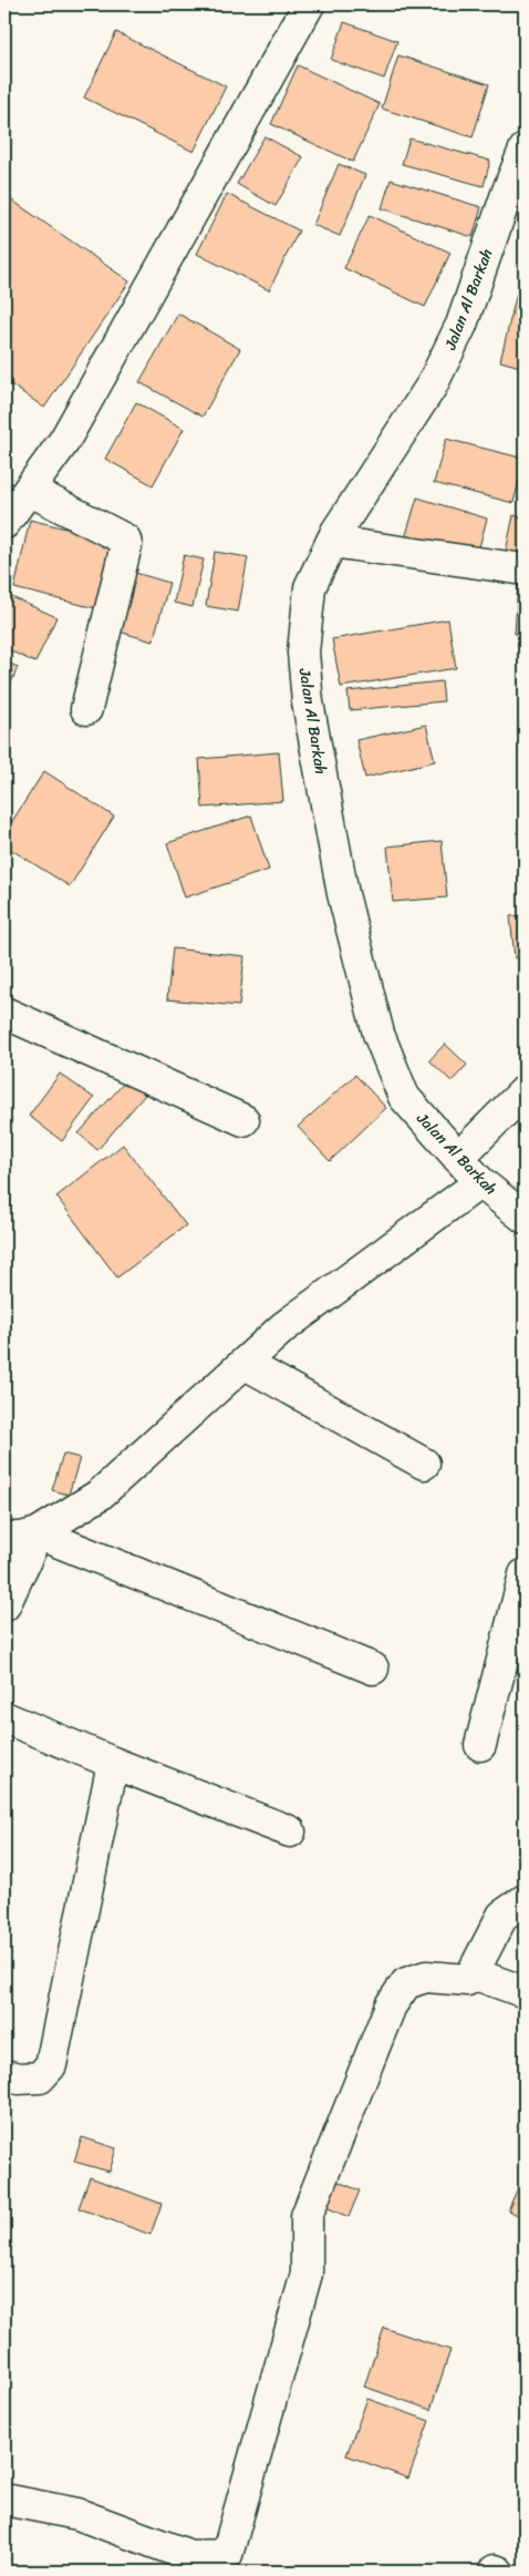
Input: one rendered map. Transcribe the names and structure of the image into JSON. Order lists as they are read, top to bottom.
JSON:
{
  "streets": {
    "street": ["Jalan Al Barkah"]
  }
}
